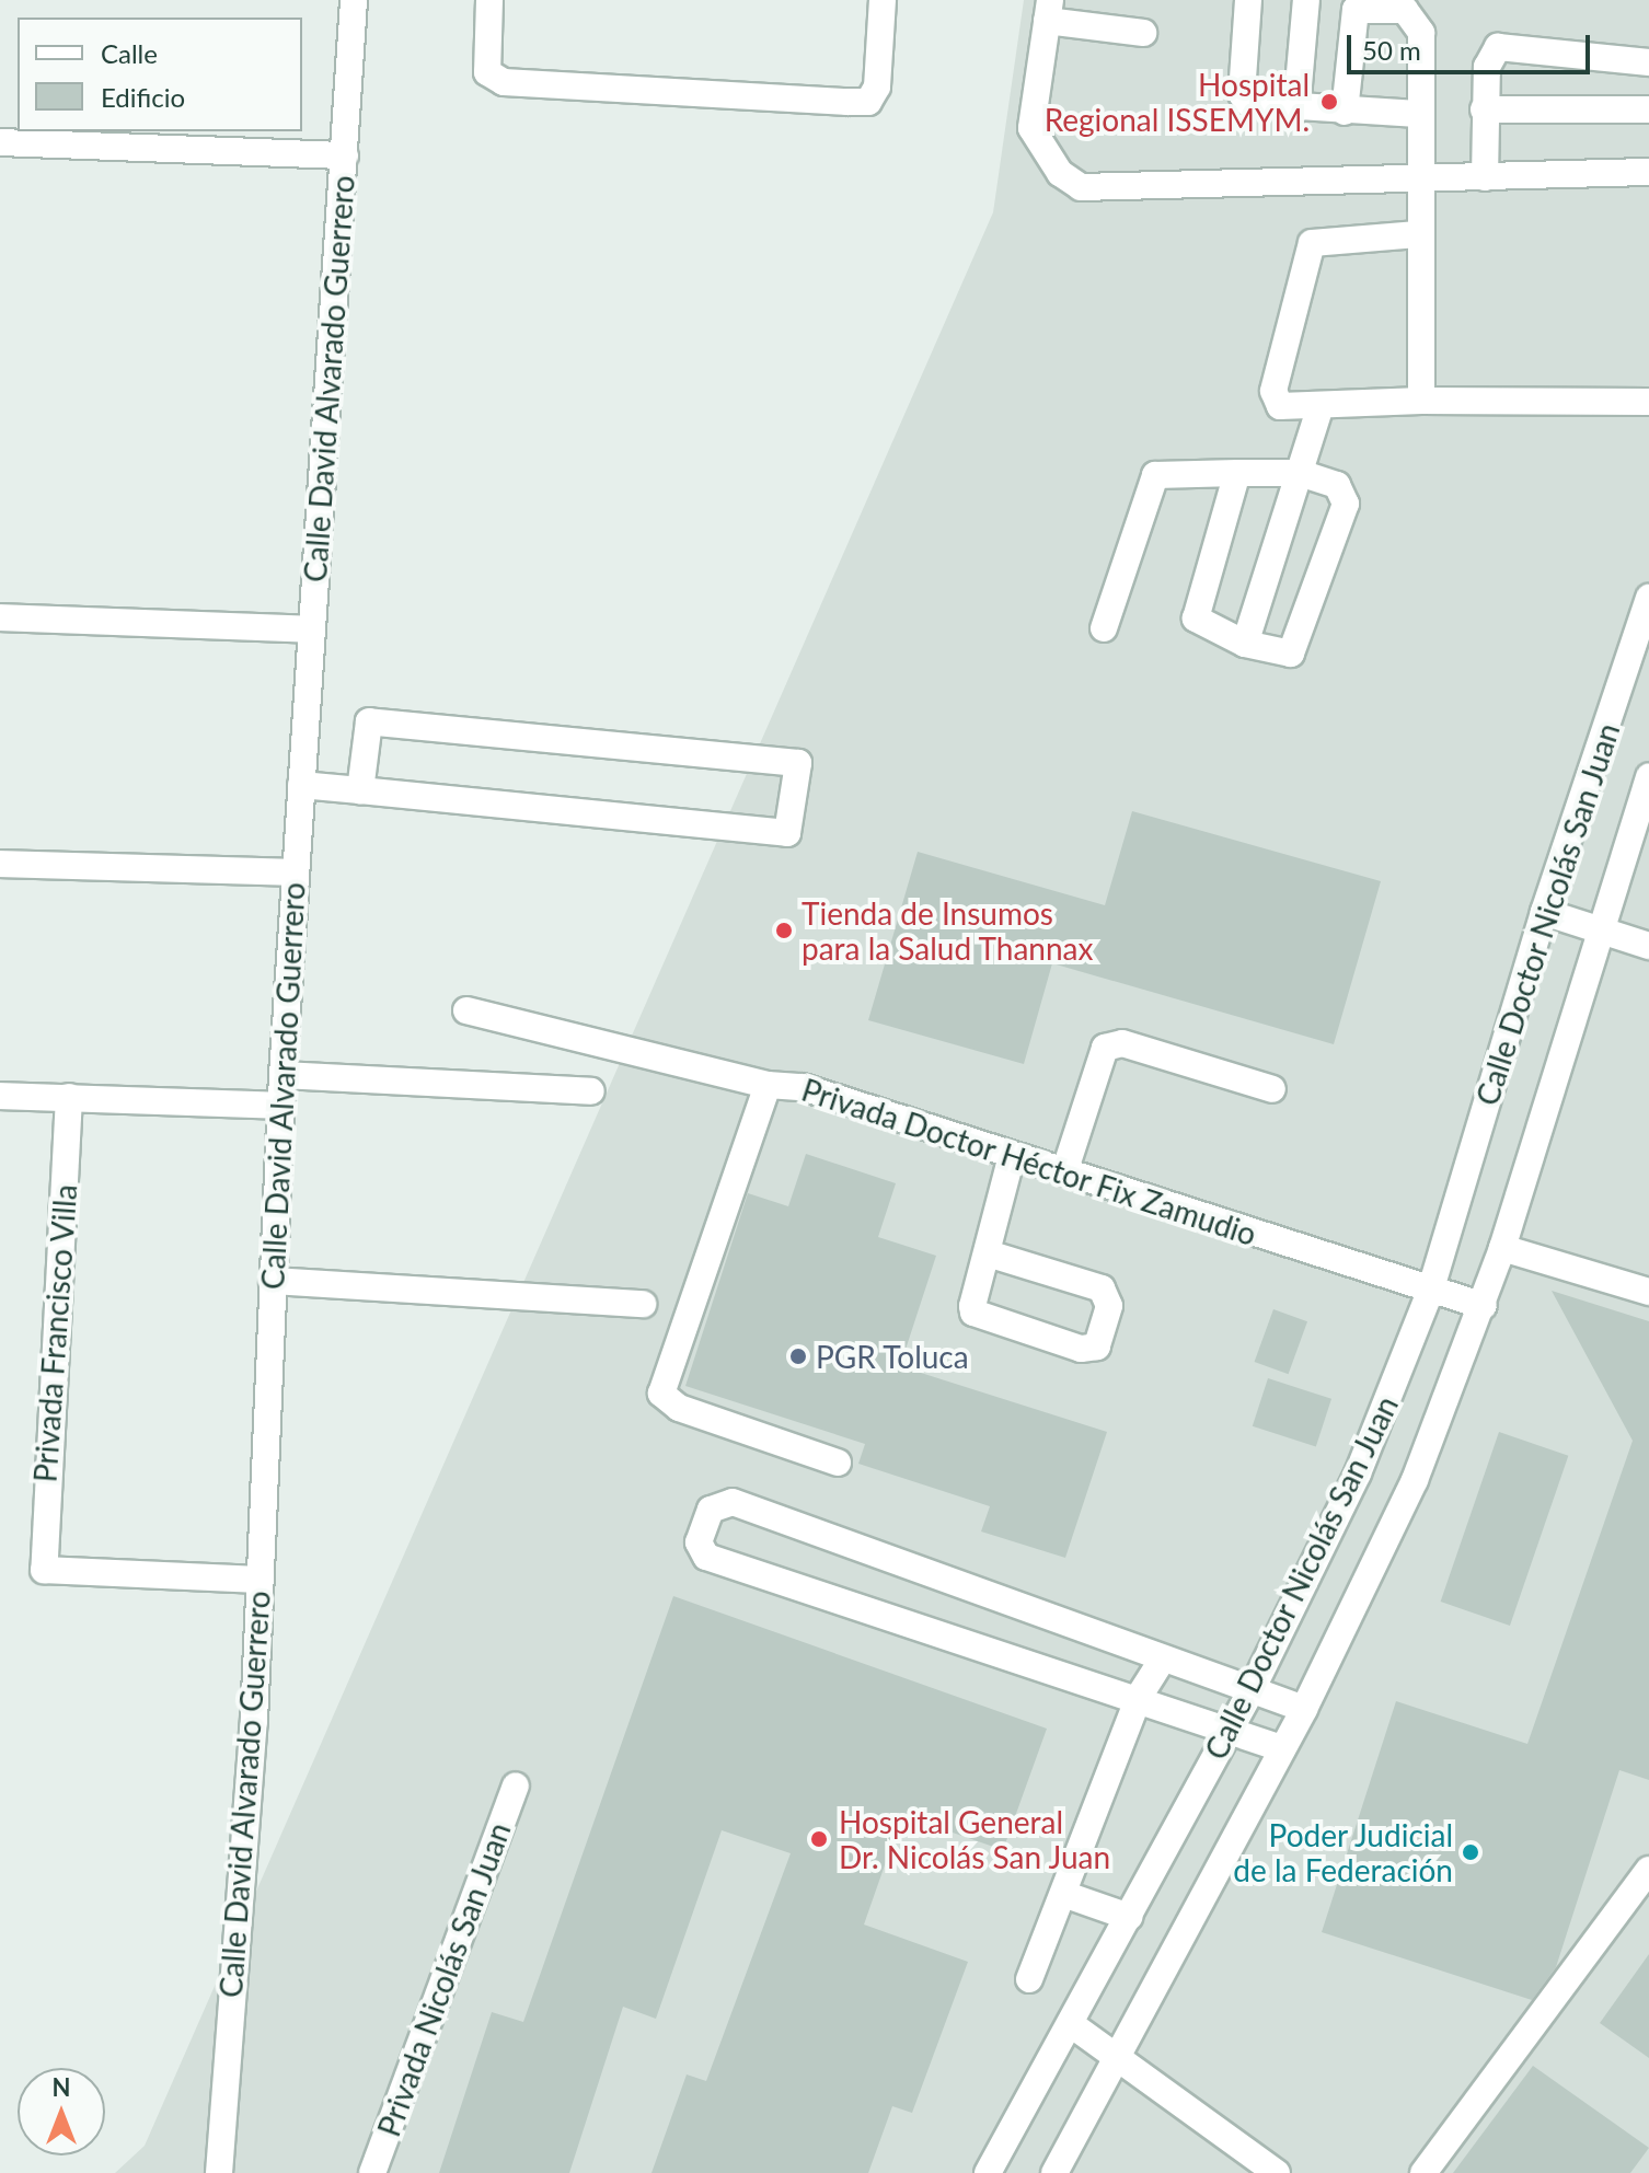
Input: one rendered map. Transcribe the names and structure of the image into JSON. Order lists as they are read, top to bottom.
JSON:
{
  "streets": {
    "street": [
      "Calle David Alvarado Guerrero",
      "Calle Doctor Nicolás San Juan",
      "Privada Doctor Héctor Fix Zamudio",
      "Privada Francisco Villa",
      "Privada Nicolás San Juan"
    ]
  },
  "crossings": [
    ["Calle David Alvarado Guerrero", "Privada Francisco Villa"],
    ["Calle Doctor Nicolás San Juan", "Privada Doctor Héctor Fix Zamudio"]
  ],
  "places": [
    "Hospital Regional ISSEMYM.",
    "Tienda de Insumos para la Salud Thannax",
    "PGR Toluca",
    "Hospital General Dr. Nicolás San Juan",
    "Poder Judicial de la Federación"
  ],
  "legend": ["Calle", "Edificio"],
  "scale_bar": "50 m",
  "north": "top"
}
